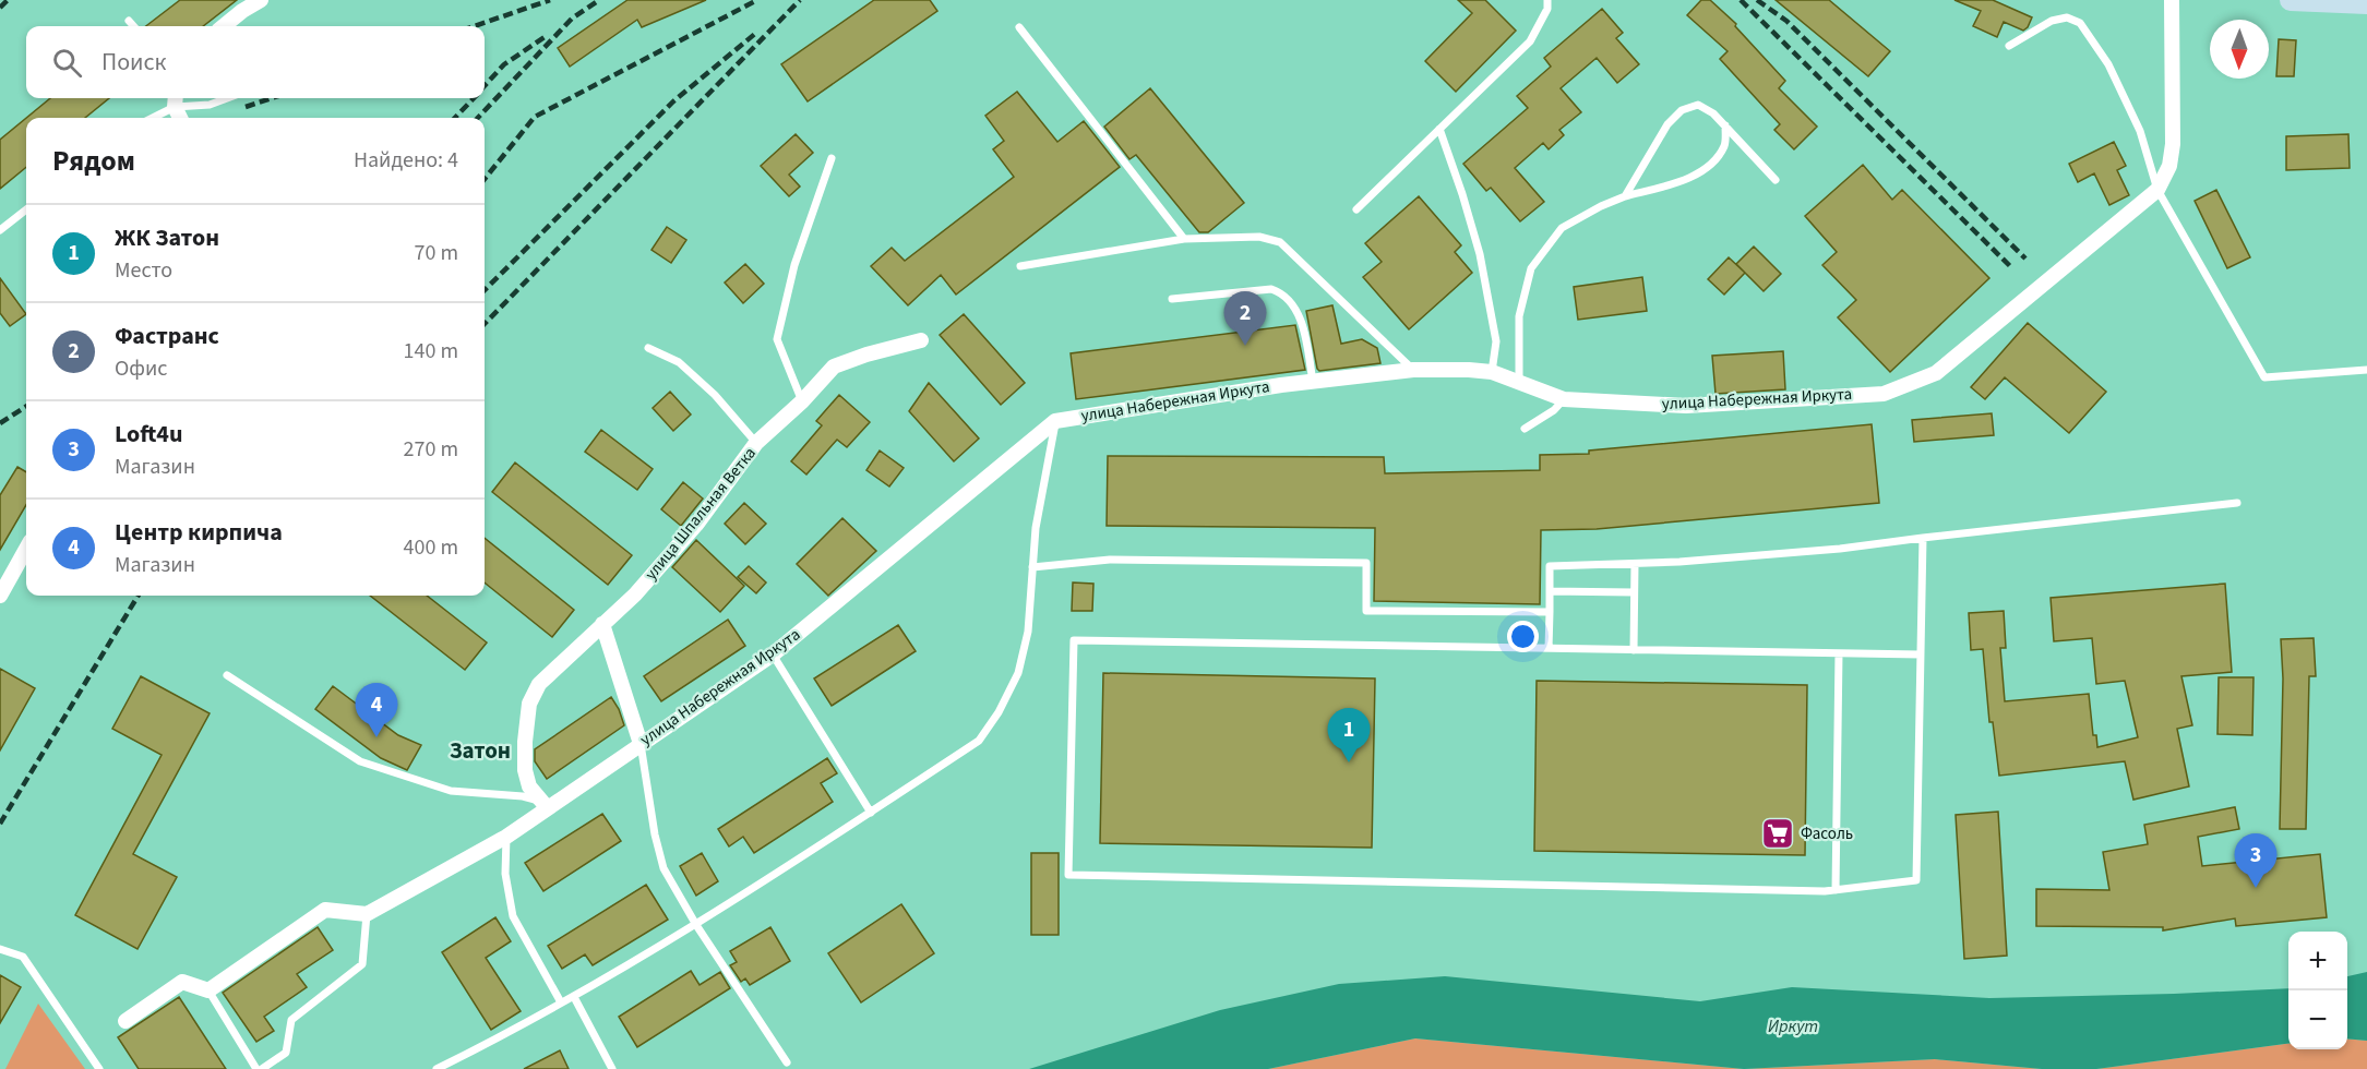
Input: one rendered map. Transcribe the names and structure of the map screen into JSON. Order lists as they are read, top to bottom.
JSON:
{
  "streets": {
    "street": ["улица Набережная Иркута", "улица Шпальная Ветка"]
  },
  "crossings": [
    ["улица Набережная Иркута", "улица Шпальная Ветка"]
  ],
  "districts": ["Затон"],
  "water": ["Иркут"],
  "places": {
    "supermarket": ["Фасоль"]
  },
  "north": "bottom",
  "page": {
    "search": "Поиск",
    "heading": ["Рядом", "Найдено: 4"],
    "list": [
      {
        "mark": "1",
        "name": "ЖК Затон",
        "note": "Место",
        "value": "70 m"
      },
      {
        "mark": "2",
        "name": "Фастранс",
        "note": "Офис",
        "value": "140 m"
      },
      {
        "mark": "3",
        "name": "Loft4u",
        "note": "Магазин",
        "value": "270 m"
      },
      {
        "mark": "4",
        "name": "Центр кирпича",
        "note": "Магазин",
        "value": "400 m"
      }
    ],
    "pins": [
      "2",
      "4",
      "1",
      "3"
    ],
    "map_buttons": ["+", "−"]
  }
}
